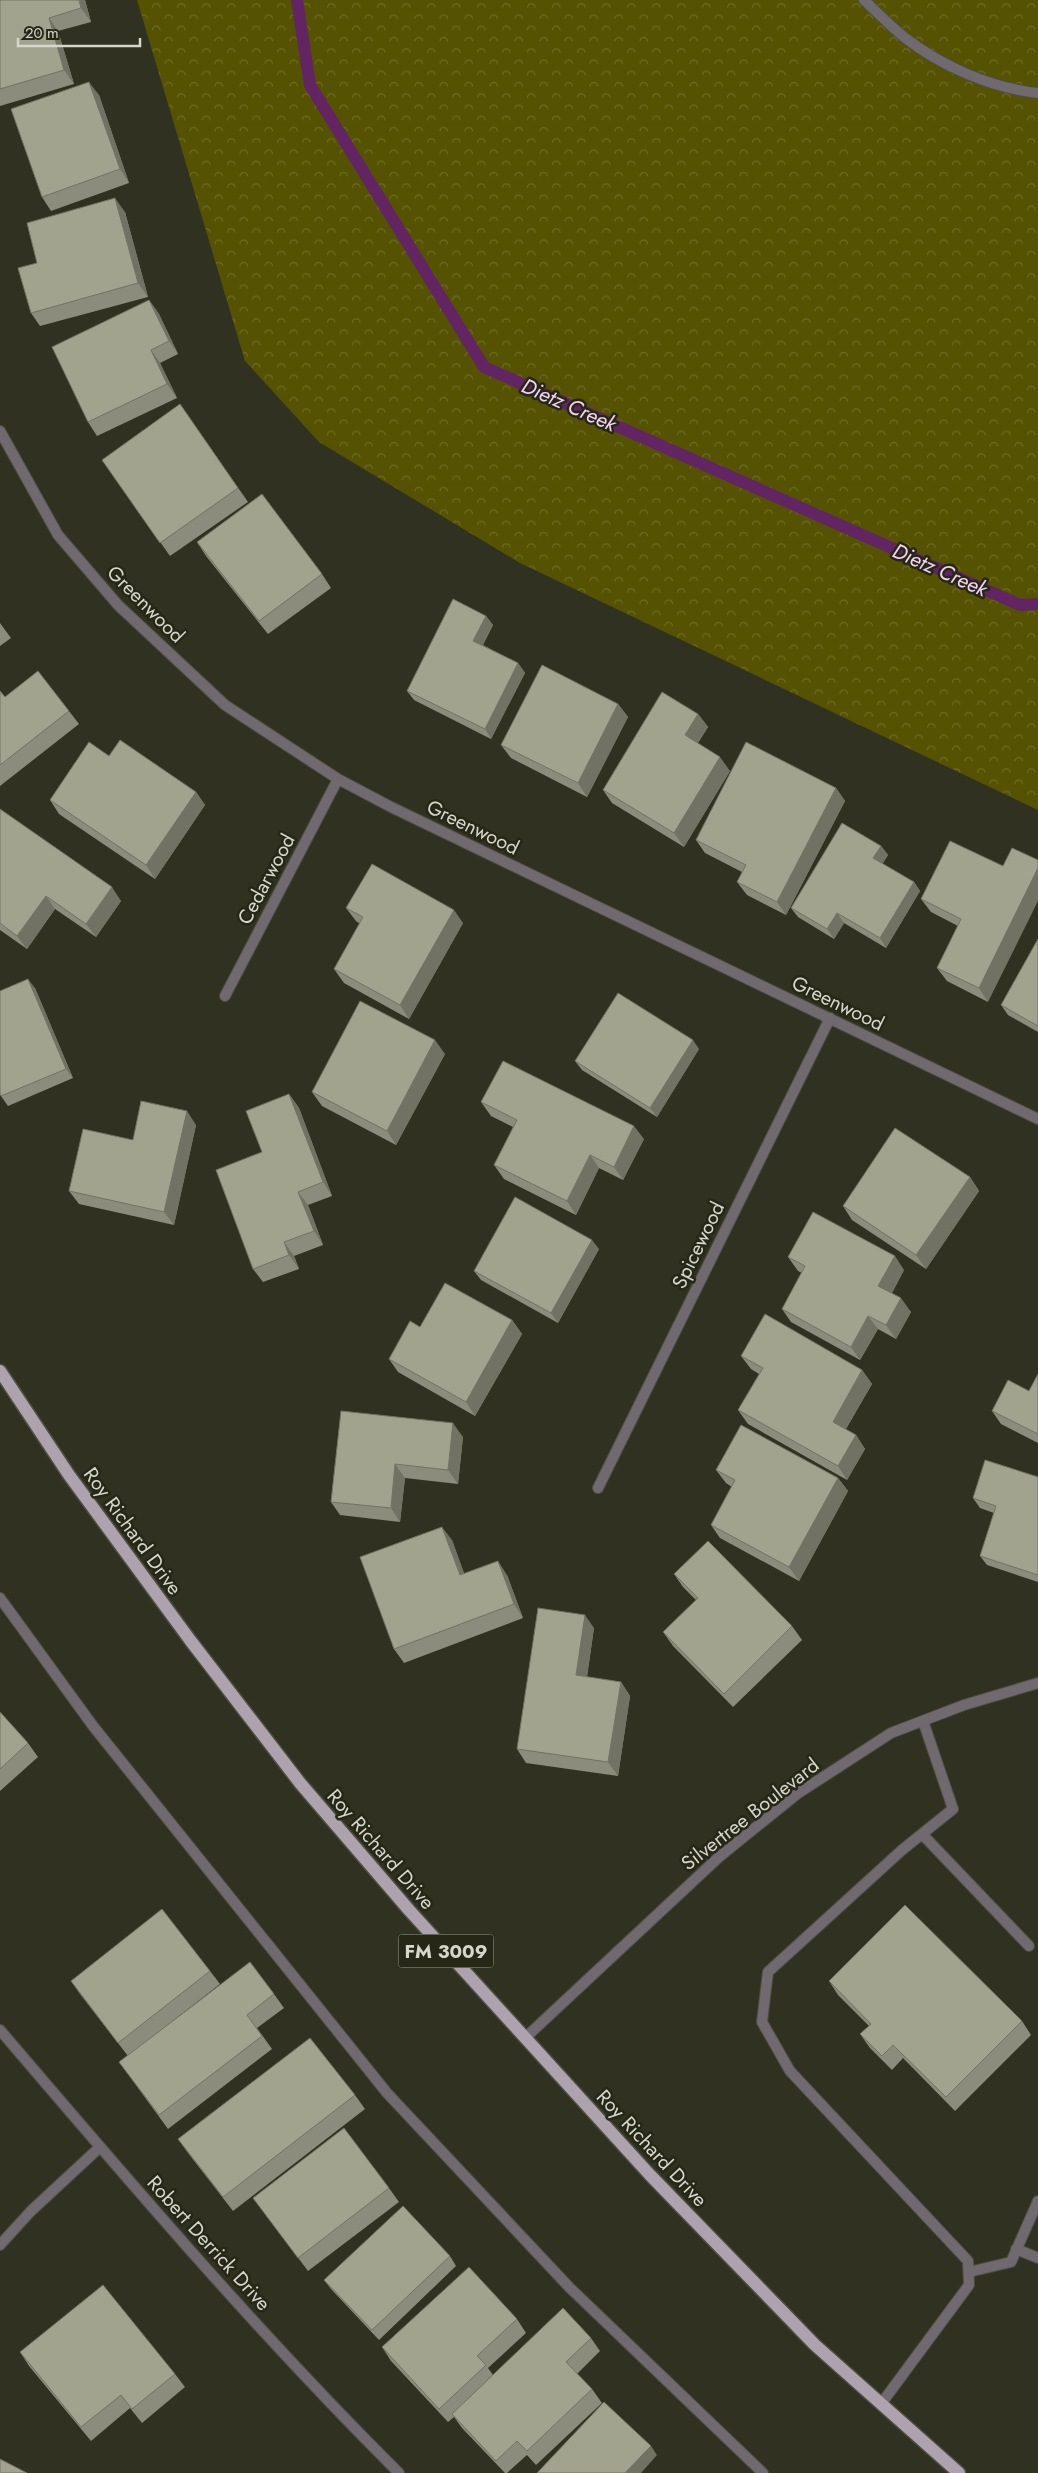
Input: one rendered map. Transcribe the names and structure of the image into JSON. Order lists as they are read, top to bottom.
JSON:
{
  "streets": {
    "main road": ["Roy Richard Drive", "FM 3009"],
    "street": [
      "Greenwood",
      "Cedarwood",
      "Spicewood",
      "Silvertree Boulevard",
      "Robert Derrick Drive"
    ]
  },
  "crossings": [
    ["Greenwood", "Cedarwood"],
    ["Greenwood", "Spicewood"],
    ["Roy Richard Drive", "Silvertree Boulevard"]
  ],
  "water": ["Dietz Creek"],
  "scale_bar": "20 m"
}
